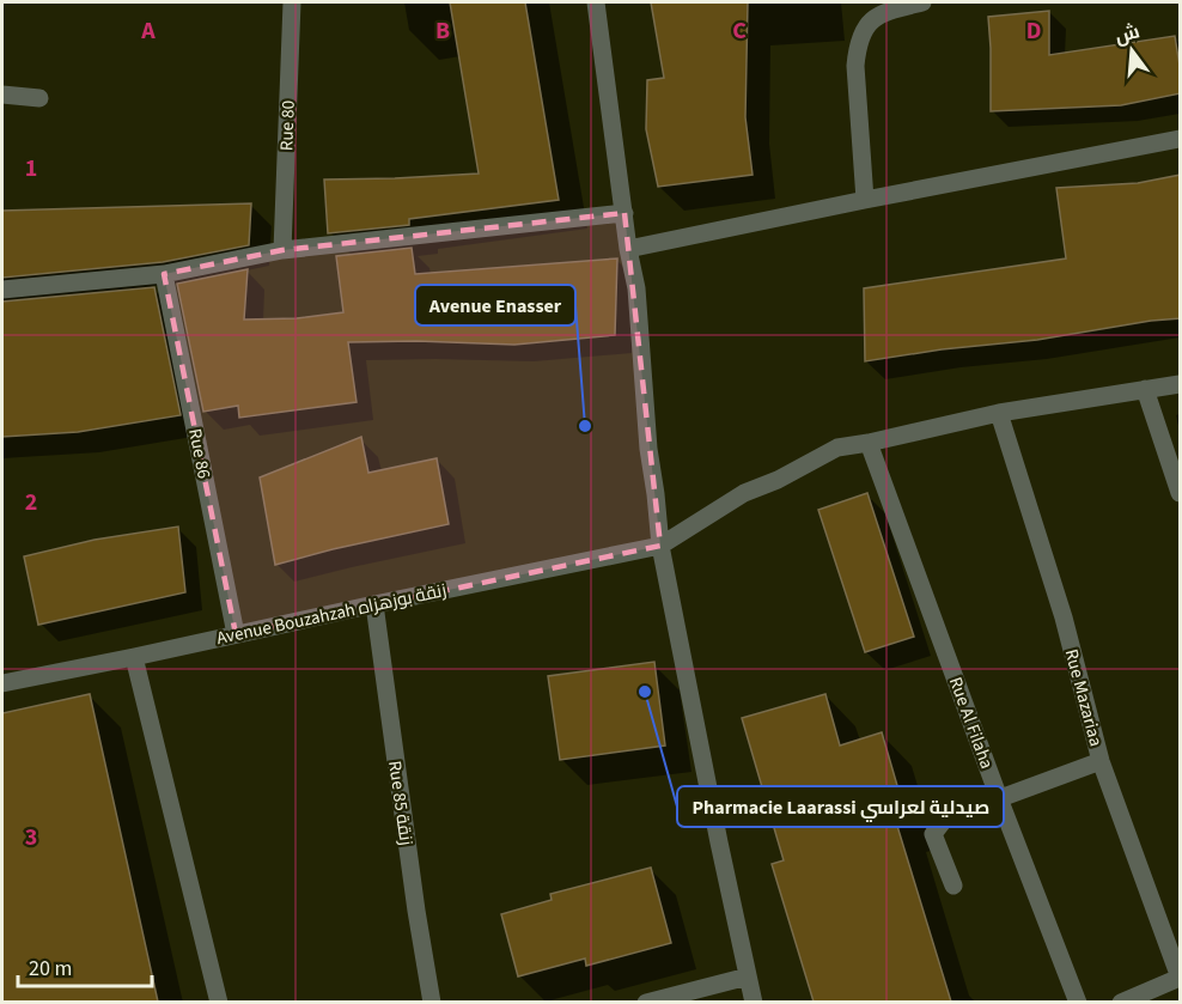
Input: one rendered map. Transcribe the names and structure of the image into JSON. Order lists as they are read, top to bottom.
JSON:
{
  "streets": {
    "street": [
      "Rue 80",
      "Rue 86",
      "Avenue Bouzahzah زنقة بوزهزاه",
      "Rue Mazariaa",
      "Rue Al Filaha",
      "Rue 85 زنقة"
    ]
  },
  "crossings": [
    ["Rue 86", "Avenue Bouzahzah زنقة بوزهزاه"],
    ["Avenue Bouzahzah زنقة بوزهزاه", "Rue 85 زنقة"]
  ],
  "places": ["Avenue Enasser", "Pharmacie Laarassi صيدلية لعراسي"],
  "scale_bar": "20 m",
  "north": "top",
  "grid": {
    "columns": [
      "A",
      "B",
      "C",
      "D"
    ],
    "rows": ["1", "2", "3"]
  }
}
